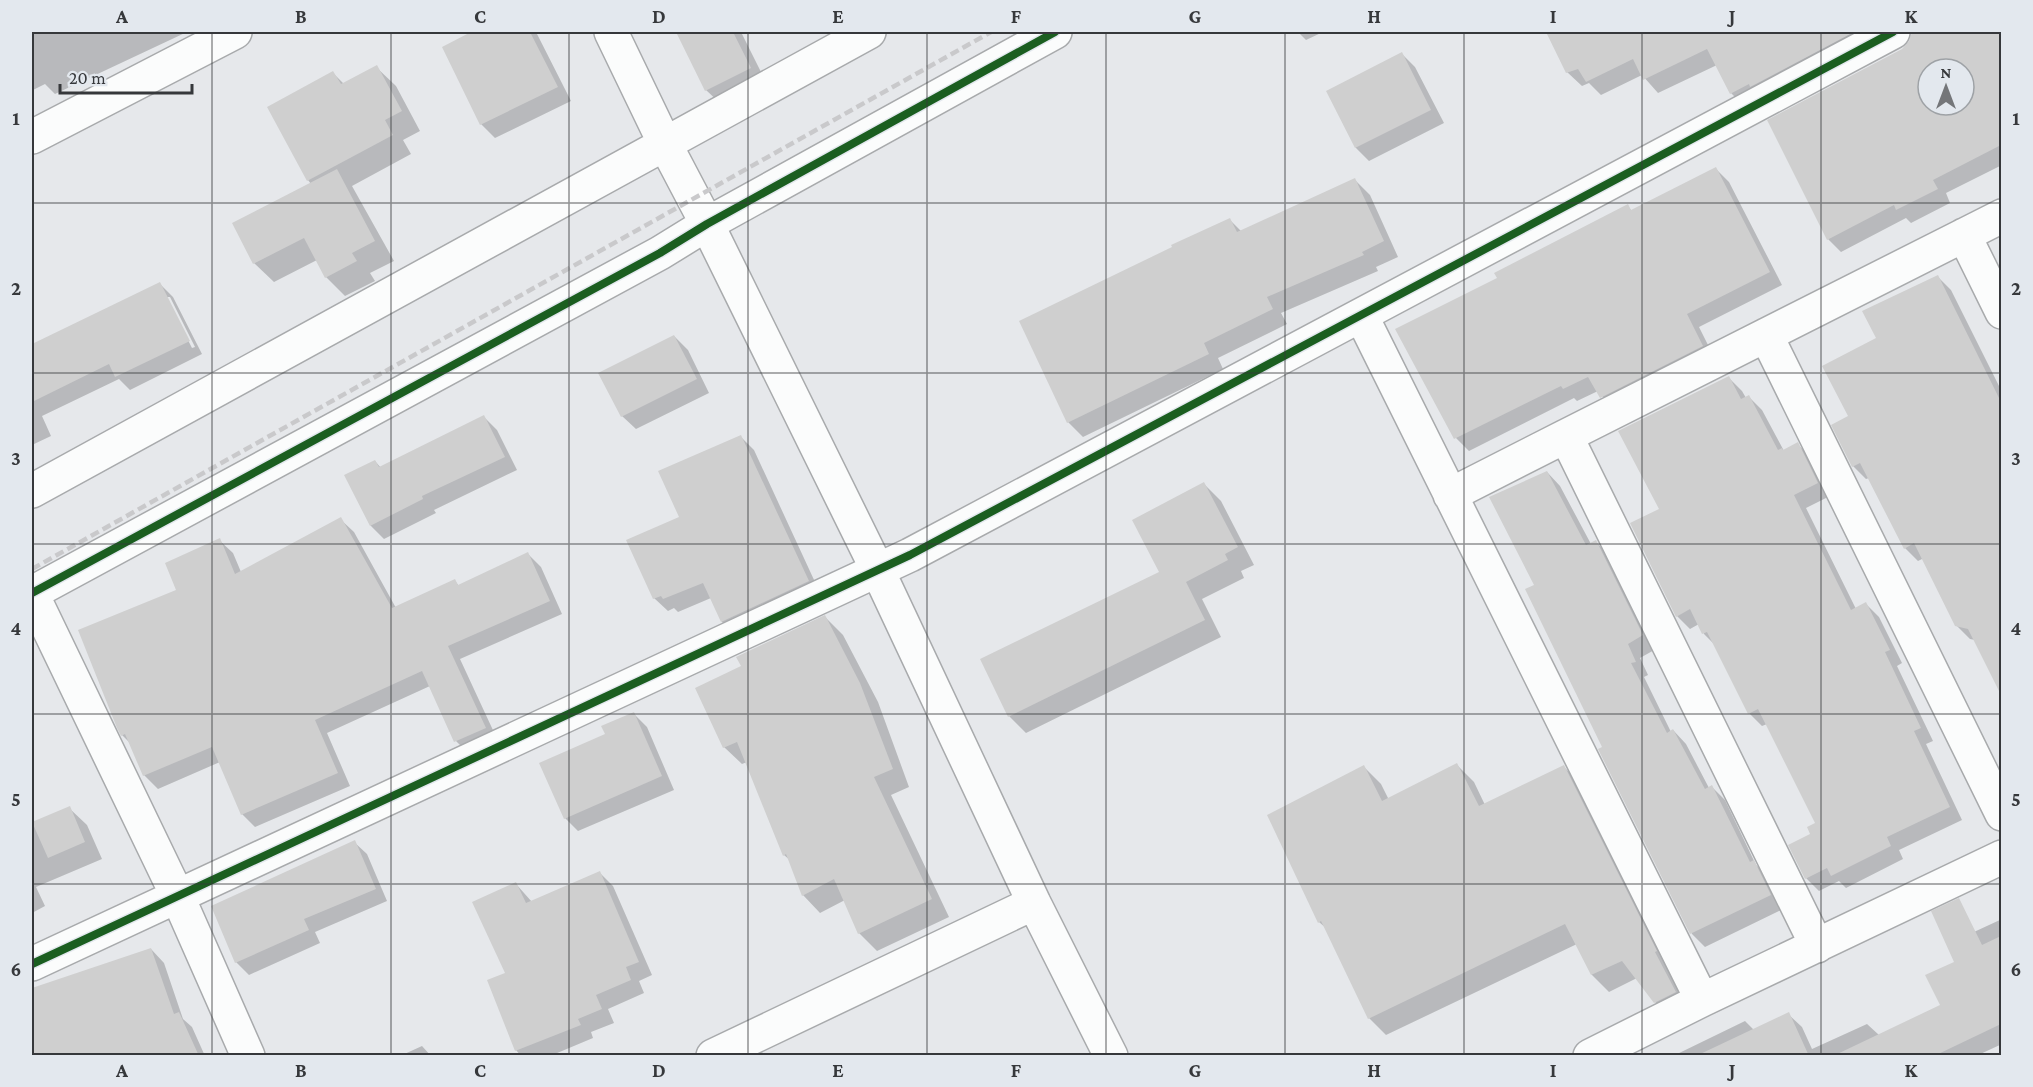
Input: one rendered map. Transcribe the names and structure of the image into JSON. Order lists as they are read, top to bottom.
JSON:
{
  "scale_bar": "20 m",
  "north": "top",
  "grid": {
    "columns": [
      "A",
      "B",
      "C",
      "D",
      "E",
      "F",
      "G",
      "H",
      "I",
      "J",
      "K"
    ],
    "rows": [
      "1",
      "2",
      "3",
      "4",
      "5",
      "6"
    ]
  }
}
